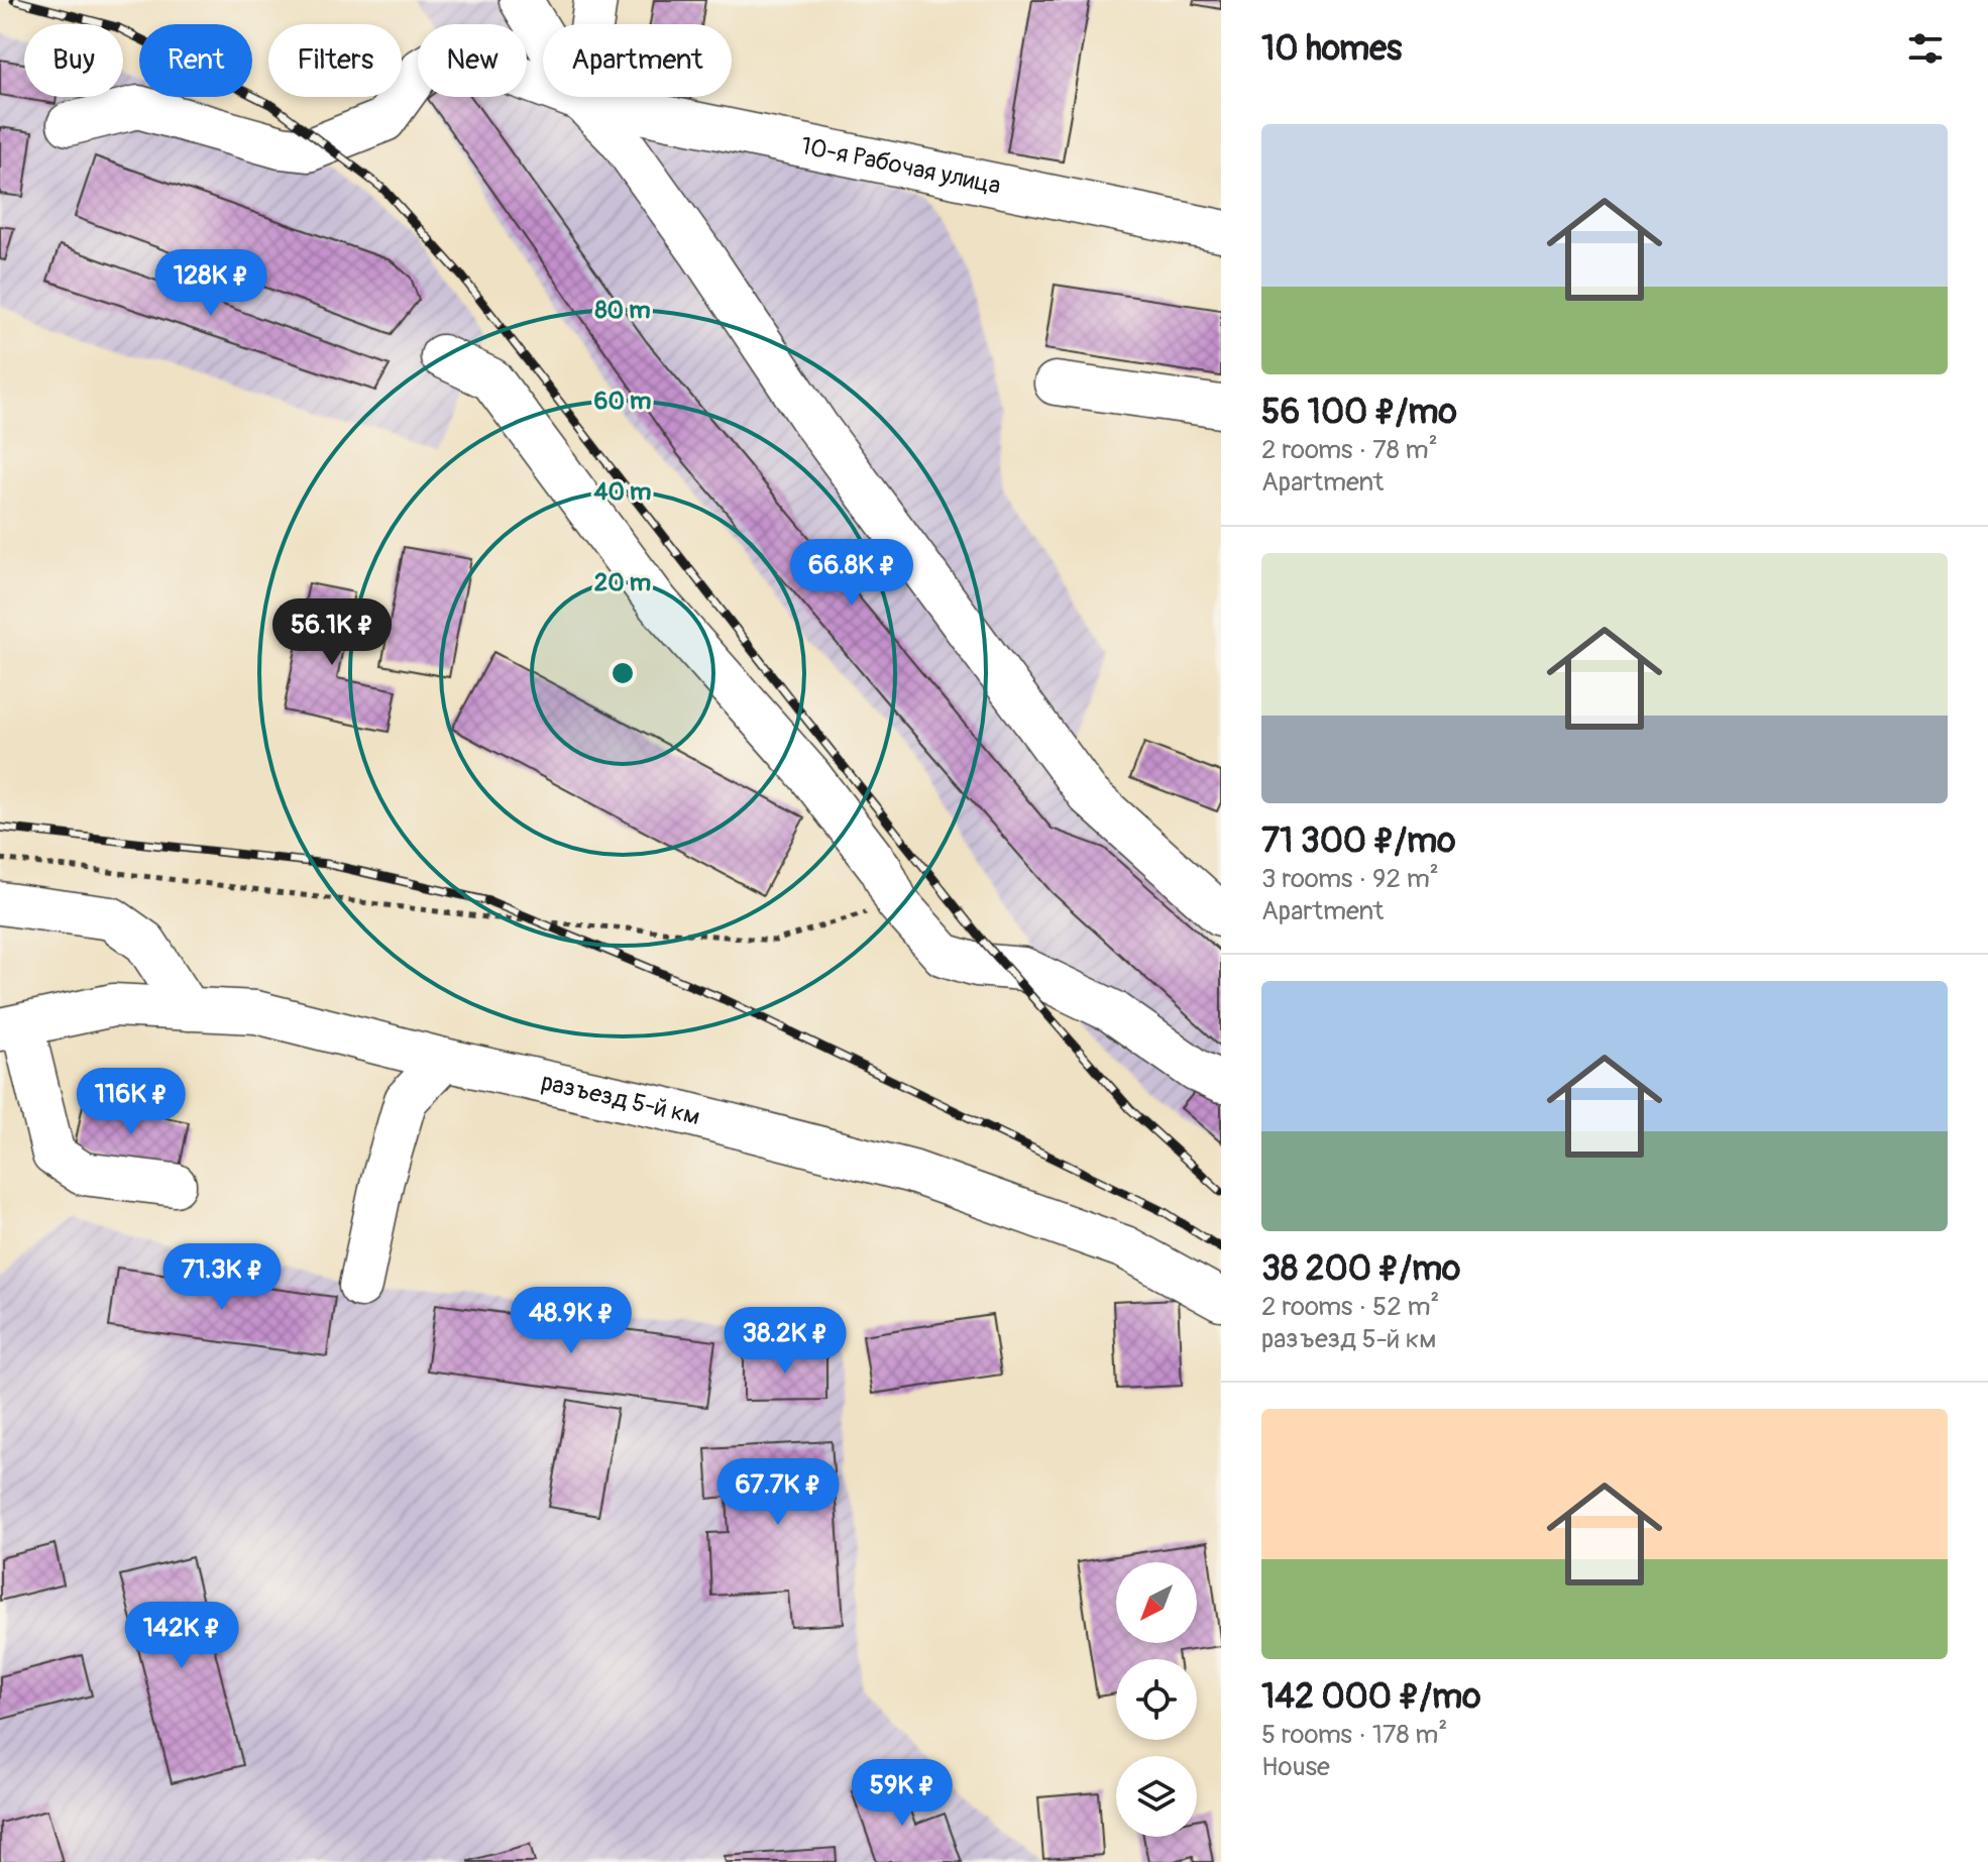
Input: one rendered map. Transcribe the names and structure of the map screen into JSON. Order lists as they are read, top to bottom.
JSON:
{
  "streets": {
    "street": ["10-я Рабочая улица", "разъезд 5-й км"]
  },
  "north": "bottom left",
  "page": {
    "heading": "10 homes",
    "chip": [
      "Buy",
      "Rent",
      "Filters",
      "New",
      "Apartment"
    ],
    "list": [
      {
        "name": "56 100 ₽/mo",
        "note": "2 rooms · 78 m² · Apartment"
      },
      {
        "name": "71 300 ₽/mo",
        "note": "3 rooms · 92 m² · Apartment"
      },
      {
        "name": "38 200 ₽/mo",
        "note": "2 rooms · 52 m² · разъезд 5-й км"
      },
      {
        "name": "142 000 ₽/mo",
        "note": "5 rooms · 178 m² · House"
      }
    ],
    "price": [
      "128K ₽",
      "66.8K ₽",
      "56.1K ₽",
      "116K ₽",
      "71.3K ₽",
      "48.9K ₽",
      "38.2K ₽",
      "67.7K ₽",
      "142K ₽",
      "59K ₽"
    ]
  },
  "rings": [
    "80 m",
    "60 m",
    "40 m",
    "20 m"
  ]
}
